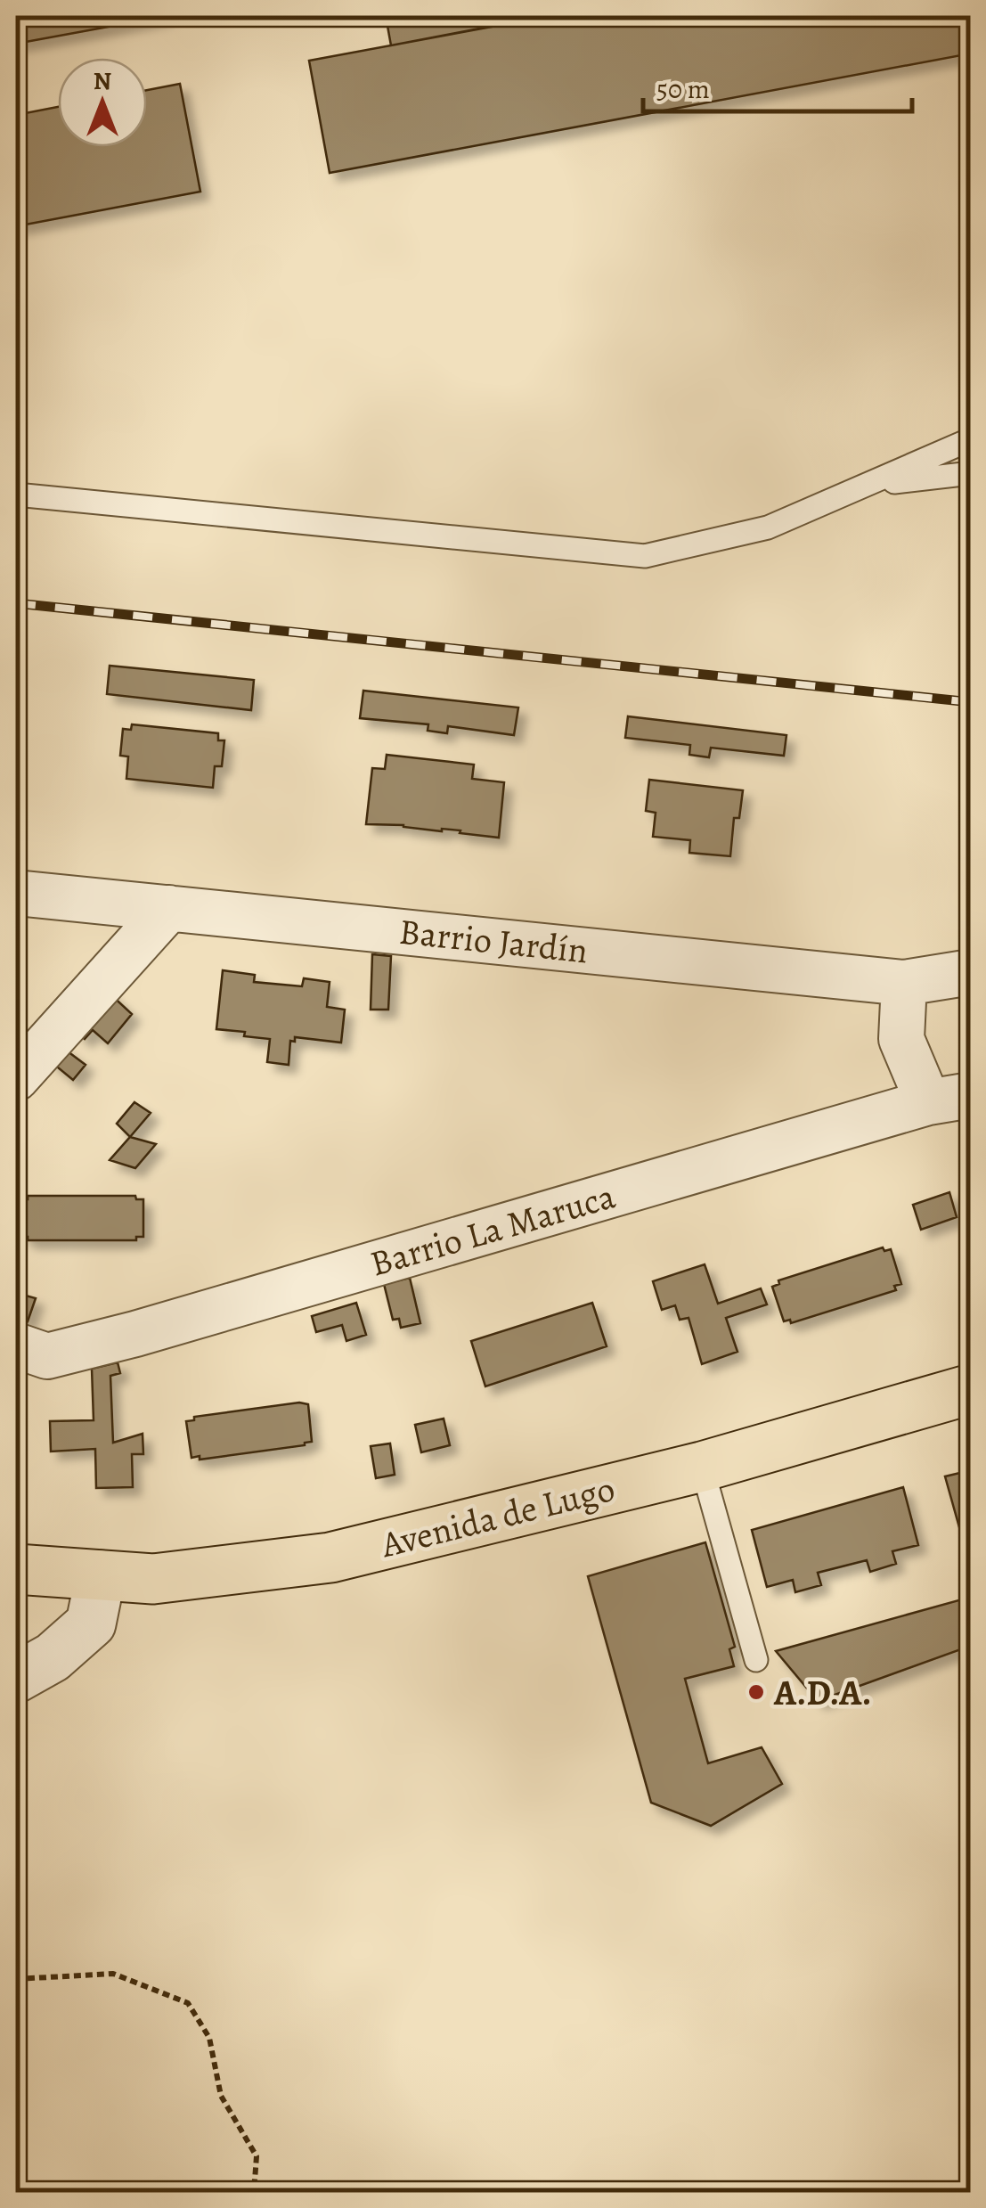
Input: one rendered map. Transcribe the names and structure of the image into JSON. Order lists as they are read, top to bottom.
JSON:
{
  "streets": {
    "main road": ["Avenida de Lugo"],
    "street": ["Barrio Jardín", "Barrio La Maruca"]
  },
  "places": ["A.D.A."],
  "scale_bar": "50 m",
  "north": "top"
}
